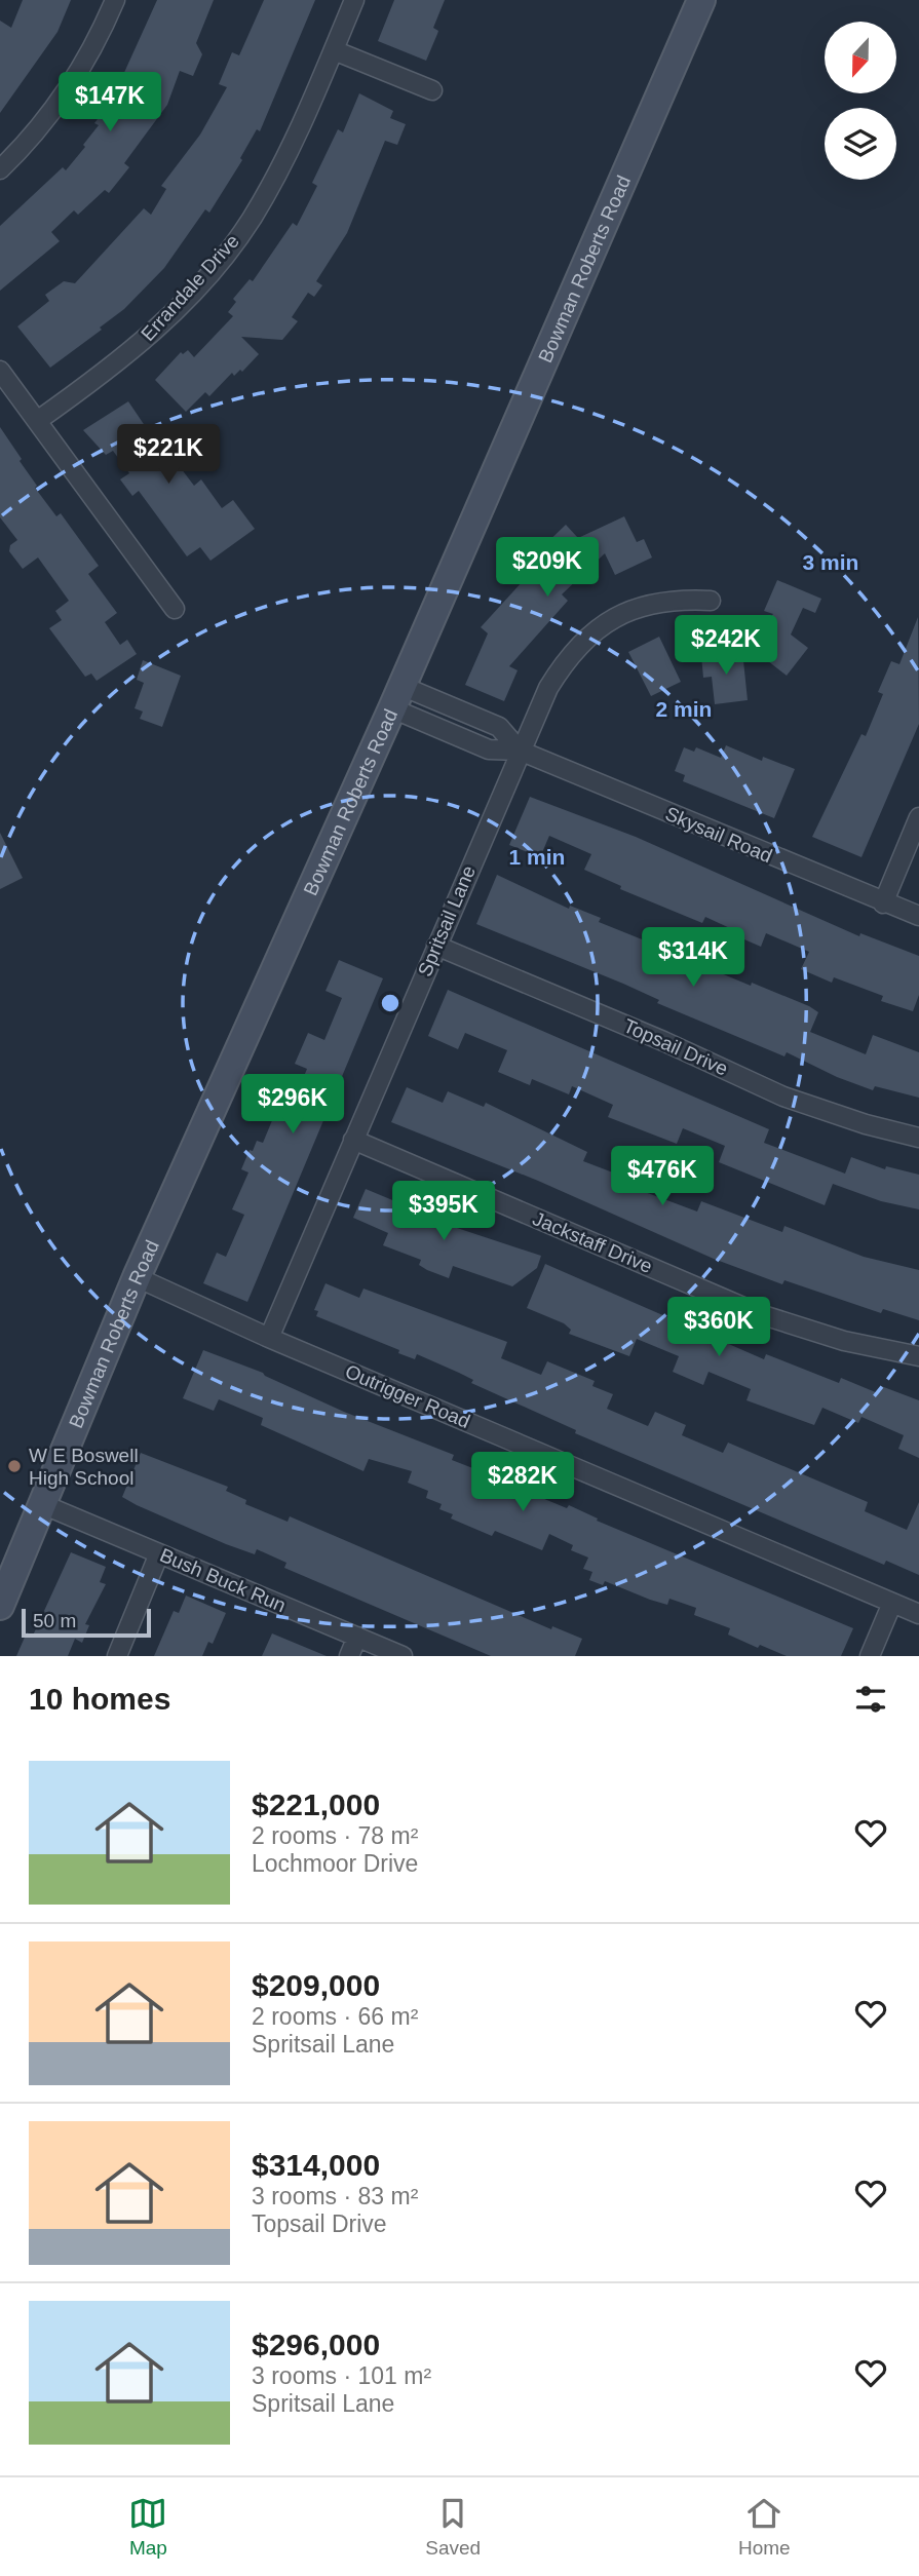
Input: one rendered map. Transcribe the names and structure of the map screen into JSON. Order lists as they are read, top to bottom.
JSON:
{
  "streets": {
    "street": [
      "Bowman Roberts Road",
      "Errandale Drive",
      "Skysail Road",
      "Spritsail Lane",
      "Topsail Drive",
      "Jackstaff Drive",
      "Outrigger Road",
      "Bush Buck Run"
    ]
  },
  "crossings": [
    ["Bowman Roberts Road", "Skysail Road"],
    ["Bowman Roberts Road", "Outrigger Road"],
    ["Bowman Roberts Road", "Bush Buck Run"],
    ["Skysail Road", "Spritsail Lane"],
    ["Spritsail Lane", "Topsail Drive"],
    ["Spritsail Lane", "Jackstaff Drive"],
    ["Spritsail Lane", "Outrigger Road"]
  ],
  "places": ["W E Boswell High School"],
  "scale_bar": "50 m",
  "north": "bottom",
  "page": {
    "price": [
      "$147K",
      "$221K",
      "$209K",
      "$242K",
      "$314K",
      "$296K",
      "$476K",
      "$395K",
      "$360K",
      "$282K"
    ],
    "scale": "50 m",
    "heading": "10 homes",
    "list": [
      {
        "name": "$221,000",
        "note": "2 rooms · 78 m² · Lochmoor Drive"
      },
      {
        "name": "$209,000",
        "note": "2 rooms · 66 m² · Spritsail Lane"
      },
      {
        "name": "$314,000",
        "note": "3 rooms · 83 m² · Topsail Drive"
      },
      {
        "name": "$296,000",
        "note": "3 rooms · 101 m² · Spritsail Lane"
      }
    ],
    "tabs": ["Map", "Saved", "Home"]
  },
  "rings": ["3 min", "2 min", "1 min"]
}
